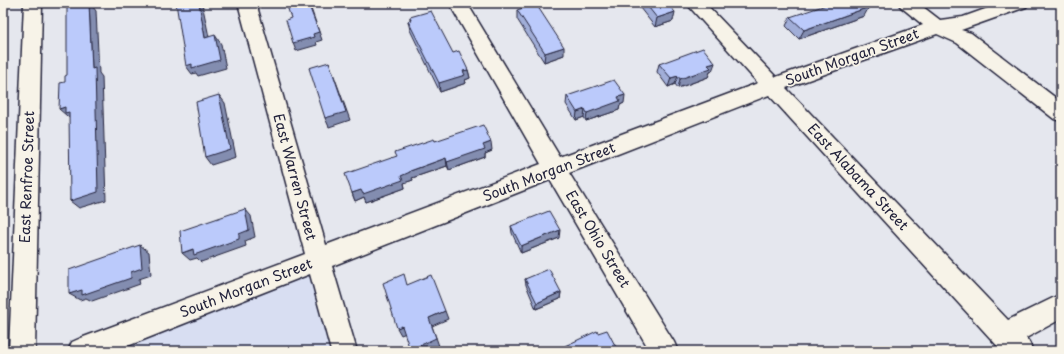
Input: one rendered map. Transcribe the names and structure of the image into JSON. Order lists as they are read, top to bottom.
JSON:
{
  "streets": {
    "street": [
      "South Morgan Street",
      "East Renfroe Street",
      "East Warren Street",
      "East Alabama Street",
      "East Ohio Street"
    ]
  },
  "crossings": [
    ["South Morgan Street", "East Warren Street"],
    ["South Morgan Street", "East Alabama Street"],
    ["South Morgan Street", "East Ohio Street"]
  ]
}
